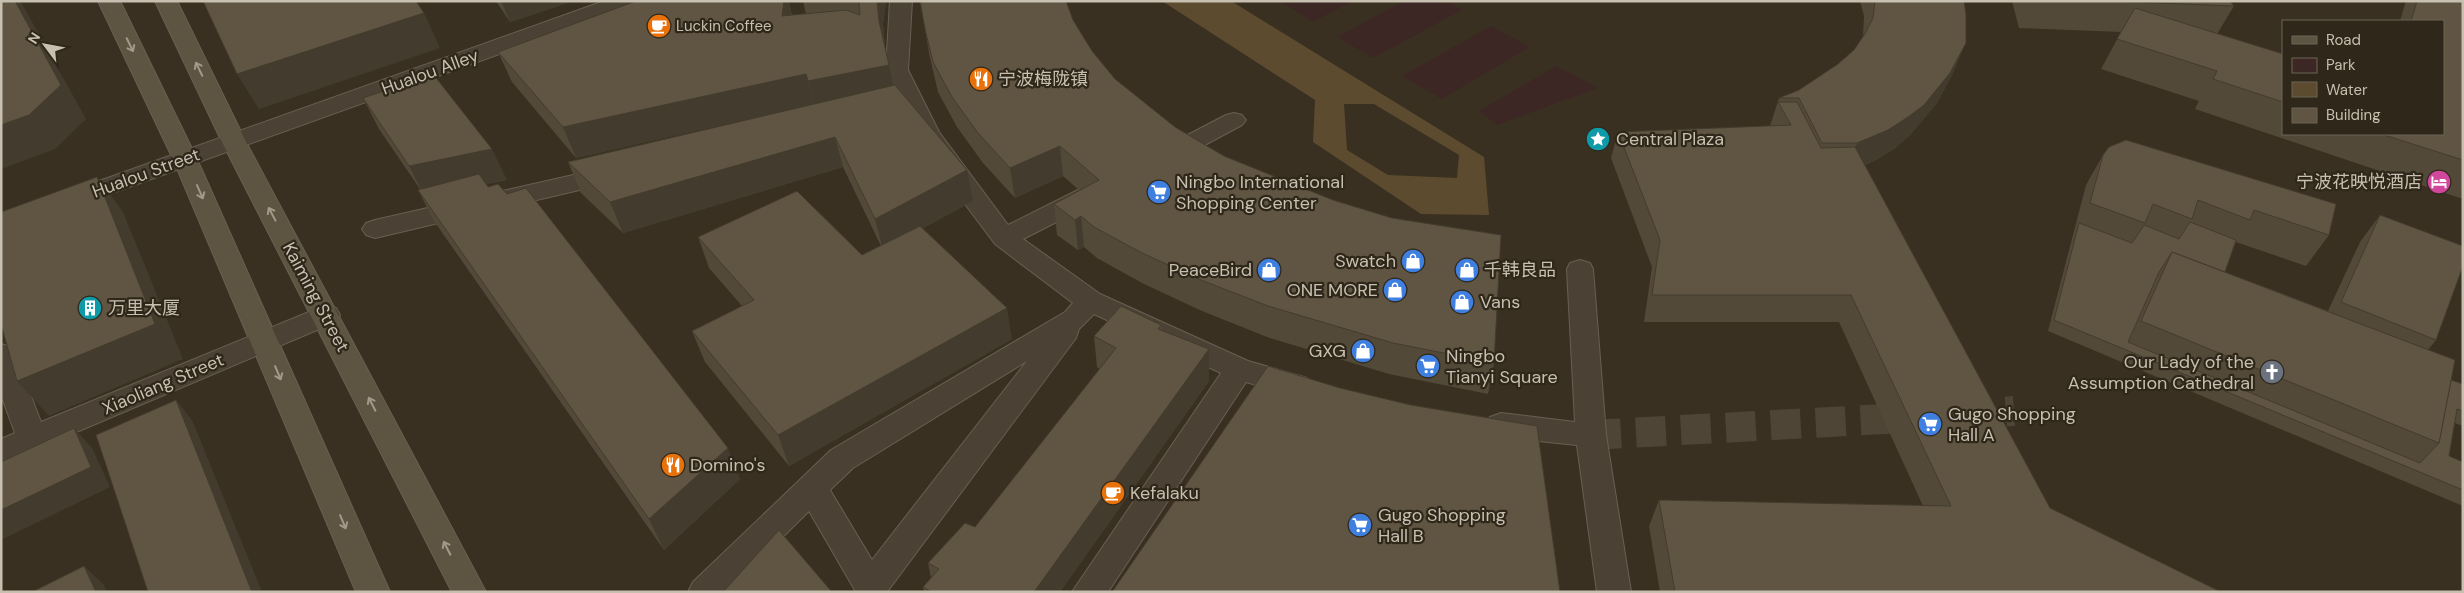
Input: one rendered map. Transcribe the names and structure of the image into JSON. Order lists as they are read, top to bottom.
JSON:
{
  "streets": {
    "street": [
      "Hualou Alley",
      "Hualou Street",
      "Kaiming Street",
      "Xiaoliang Street"
    ]
  },
  "crossings": [
    ["Hualou Alley", "Hualou Street"],
    ["Hualou Alley", "Kaiming Street"],
    ["Hualou Street", "Kaiming Street"],
    ["Kaiming Street", "Xiaoliang Street"]
  ],
  "places": {
    "cafe": ["Luckin Coffee", "Kefalaku"],
    "restaurant": ["宁波梅陇镇", "Domino's"],
    "place": ["Central Plaza"],
    "hotel": ["宁波花映悦酒店"],
    "supermarket": [
      "Ningbo International Shopping Center",
      "Ningbo Tianyi Square",
      "Gugo Shopping Hall A",
      "Gugo Shopping Hall B"
    ],
    "shop": [
      "Swatch",
      "PeaceBird",
      "千韩良品",
      "ONE MORE",
      "Vans",
      "GXG"
    ],
    "building": ["万里大厦"],
    "church": ["Our Lady of the Assumption Cathedral"]
  },
  "legend": [
    "Road",
    "Park",
    "Water",
    "Building"
  ],
  "north": "top left"
}
